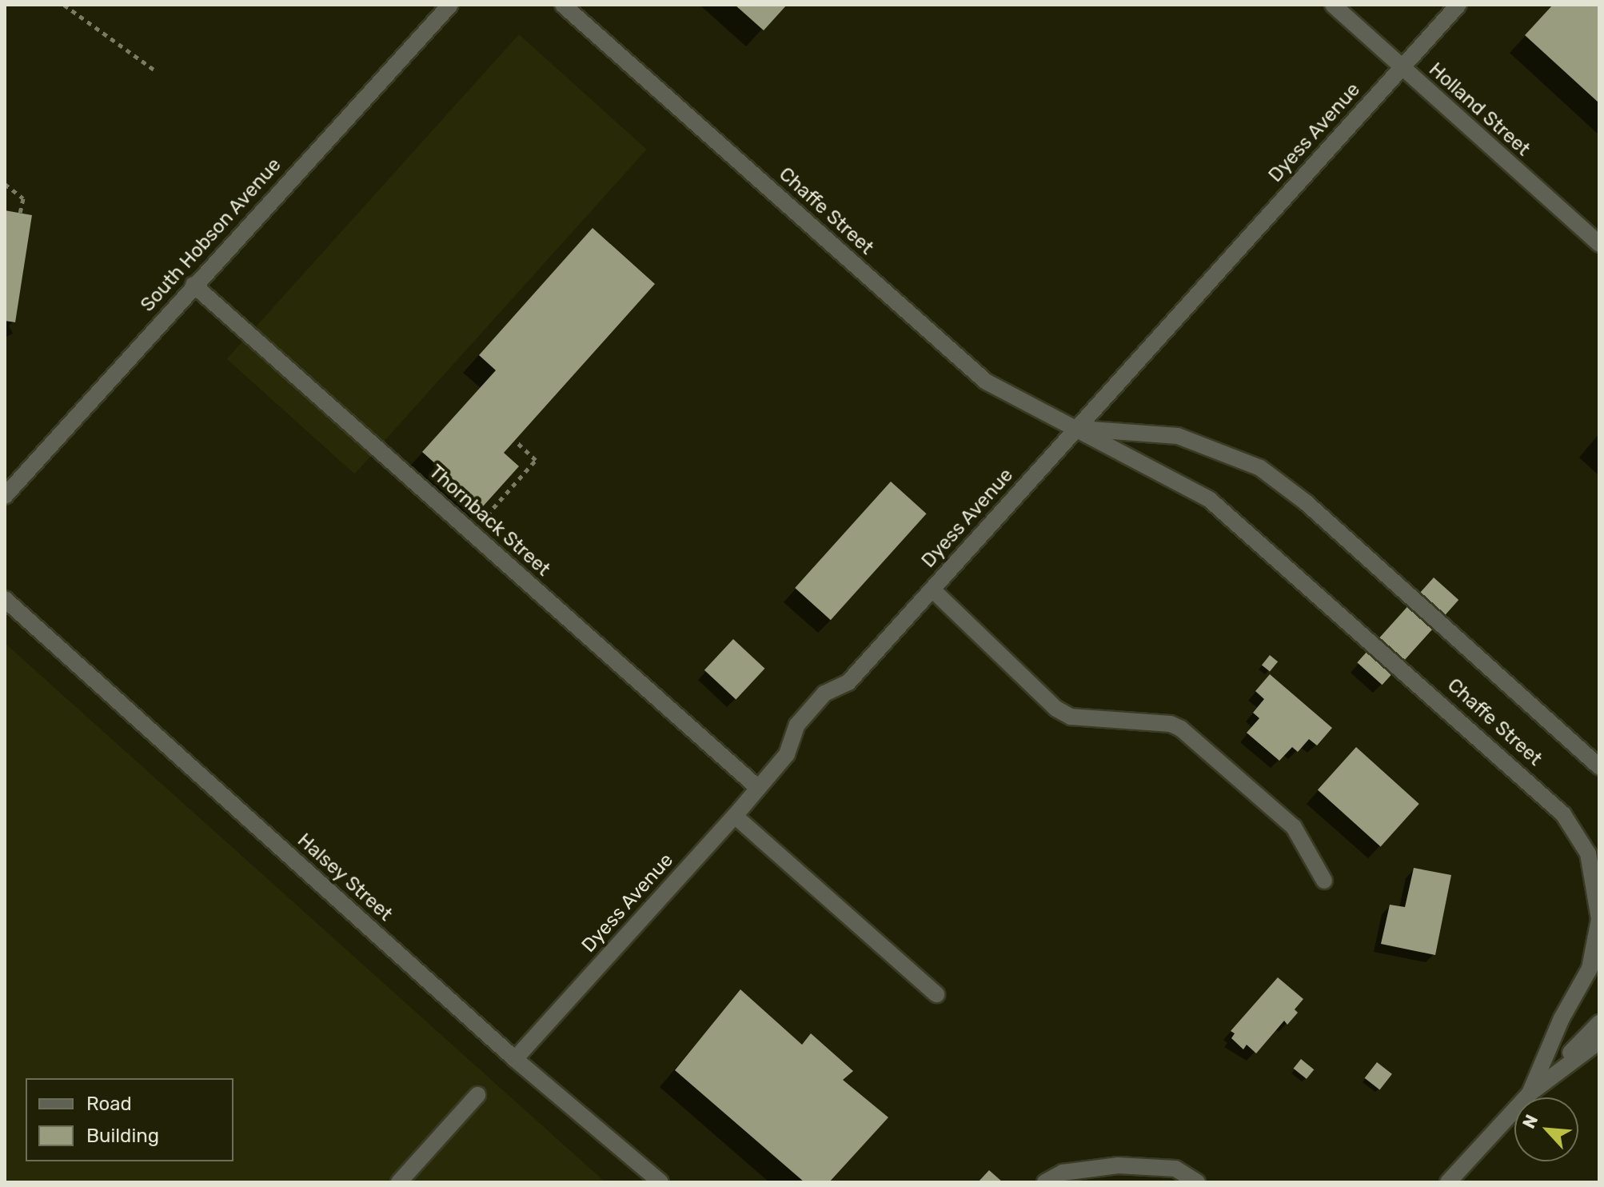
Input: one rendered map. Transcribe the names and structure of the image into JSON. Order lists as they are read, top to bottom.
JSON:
{
  "streets": {
    "street": [
      "Holland Street",
      "Dyess Avenue",
      "Chaffe Street",
      "South Hobson Avenue",
      "Thornback Street",
      "Halsey Street"
    ]
  },
  "crossings": [
    ["Holland Street", "Dyess Avenue"],
    ["Dyess Avenue", "Chaffe Street"],
    ["Dyess Avenue", "Thornback Street"],
    ["Dyess Avenue", "Halsey Street"],
    ["South Hobson Avenue", "Thornback Street"]
  ],
  "legend": ["Road", "Building"],
  "north": "top left"
}
